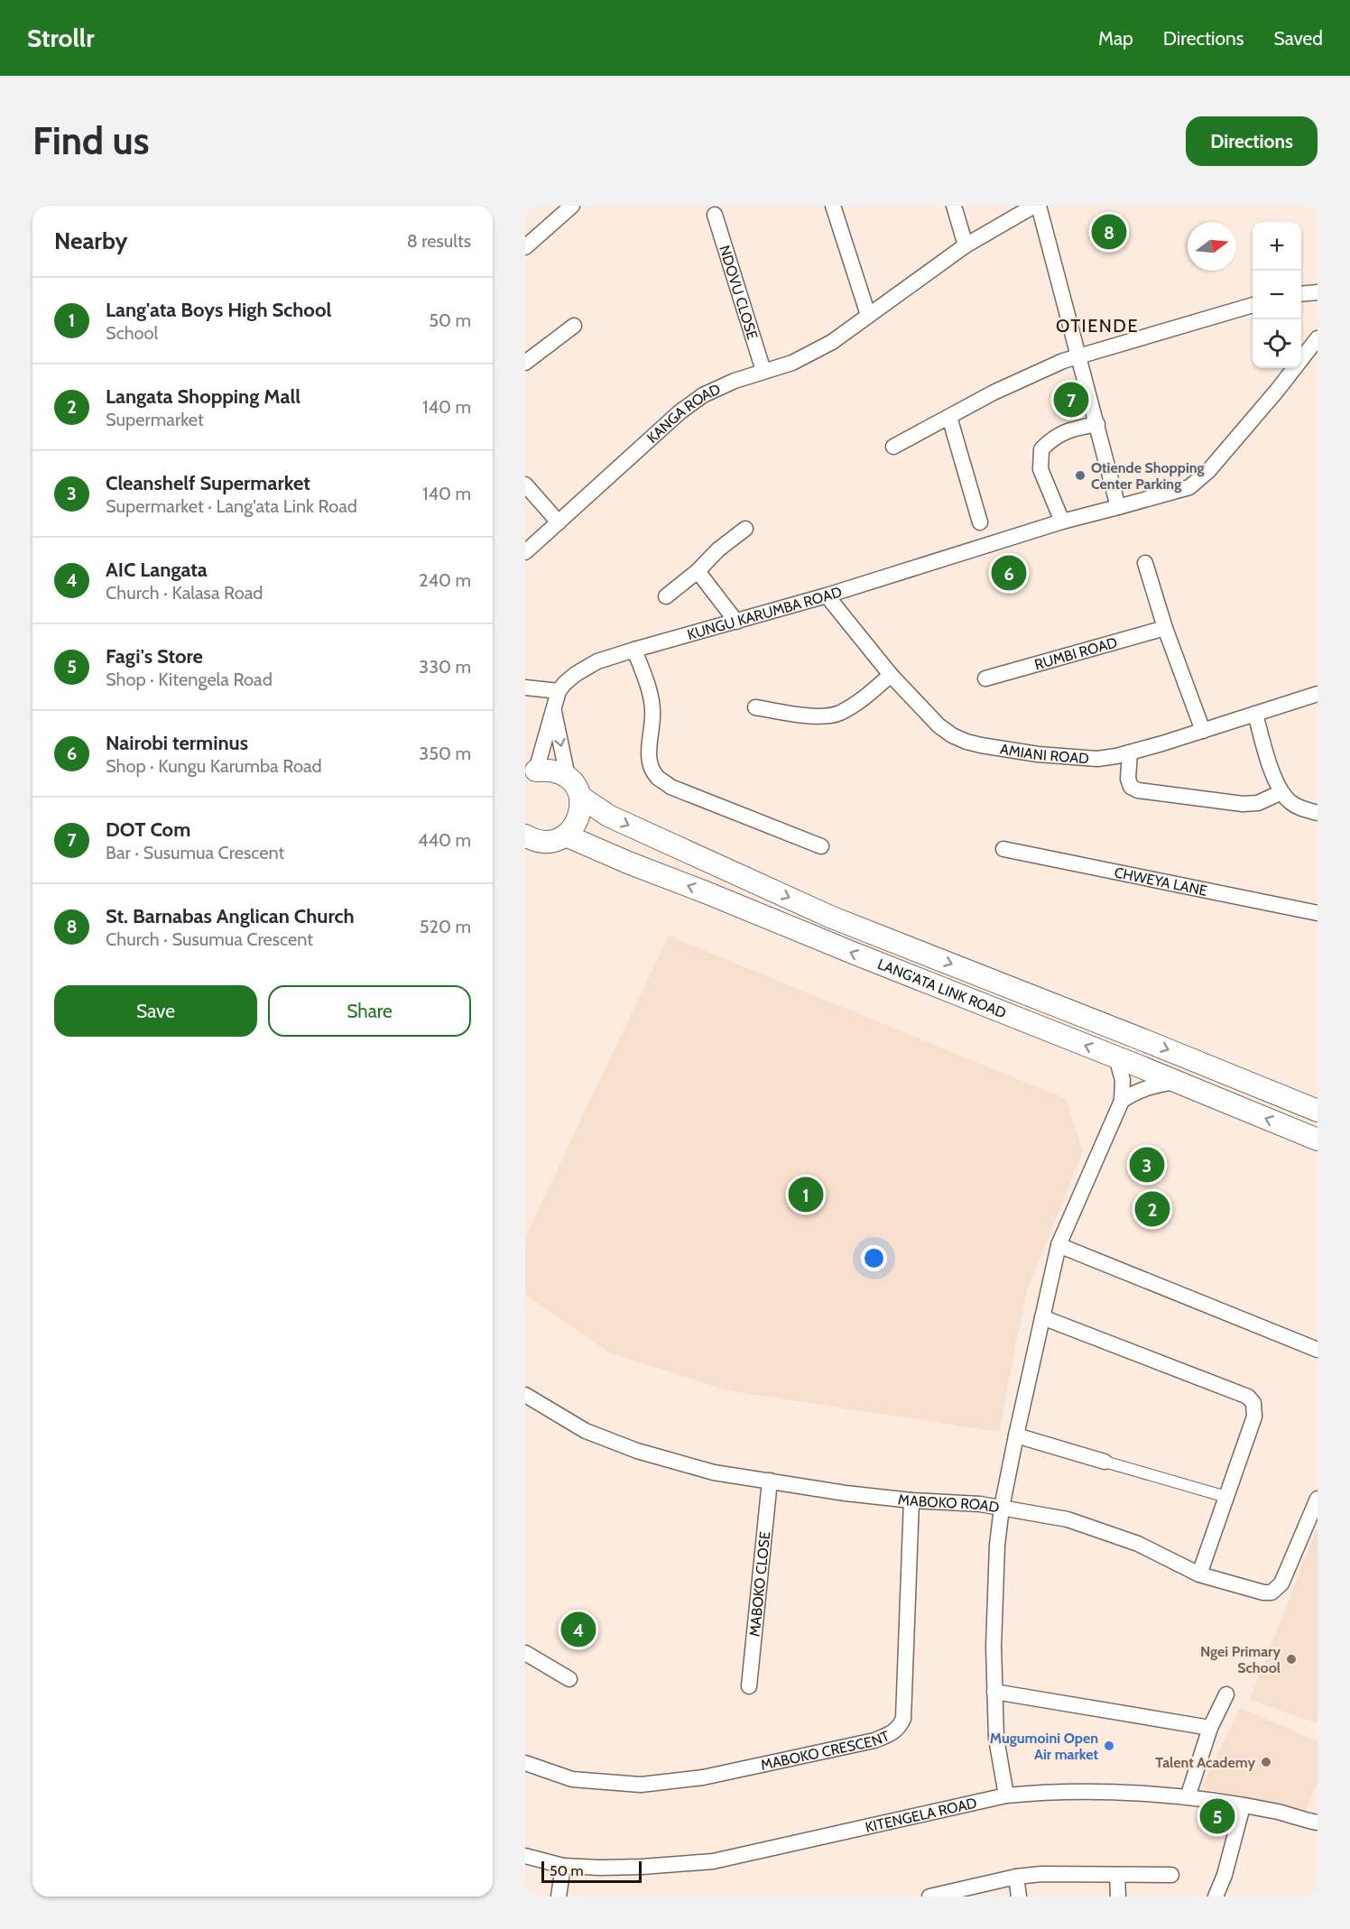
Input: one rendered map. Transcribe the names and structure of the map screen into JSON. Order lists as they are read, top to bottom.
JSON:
{
  "streets": {
    "main road": ["LANG'ATA LINK ROAD"],
    "street": [
      "NDOVU CLOSE",
      "KANGA ROAD",
      "KUNGU KARUMBA ROAD",
      "RUMBI ROAD",
      "AMIANI ROAD",
      "CHWEYA LANE",
      "MABOKO ROAD",
      "MABOKO CLOSE",
      "MABOKO CRESCENT",
      "KITENGELA ROAD"
    ]
  },
  "crossings": [
    ["NDOVU CLOSE", "KANGA ROAD"],
    ["KUNGU KARUMBA ROAD", "AMIANI ROAD"],
    ["MABOKO ROAD", "MABOKO CLOSE"],
    ["MABOKO ROAD", "MABOKO CRESCENT"]
  ],
  "districts": ["OTIENDE"],
  "places": [
    "Otiende Shopping Center Parking",
    "Ngei Primary School",
    "Mugumoini Open Air market",
    "Talent Academy"
  ],
  "scale_bar": "50 m",
  "north": "right",
  "page": {
    "header": "Strollr",
    "nav": ["Map", "Directions", "Saved"],
    "buttons": [
      "Directions",
      ["Save", "Share"]
    ],
    "title": "Find us",
    "heading": ["Nearby", "8 results"],
    "pins": [
      "8",
      "7",
      "6",
      "3",
      "1",
      "2",
      "4",
      "5"
    ],
    "map_buttons": ["+", "−"],
    "list": [
      {
        "mark": "1",
        "name": "Lang'ata Boys High School",
        "note": "School",
        "value": "50 m"
      },
      {
        "mark": "2",
        "name": "Langata Shopping Mall",
        "note": "Supermarket",
        "value": "140 m"
      },
      {
        "mark": "3",
        "name": "Cleanshelf Supermarket",
        "note": "Supermarket · Lang'ata Link Road",
        "value": "140 m"
      },
      {
        "mark": "4",
        "name": "AIC Langata",
        "note": "Church · Kalasa Road",
        "value": "240 m"
      },
      {
        "mark": "5",
        "name": "Fagi's Store",
        "note": "Shop · Kitengela Road",
        "value": "330 m"
      },
      {
        "mark": "6",
        "name": "Nairobi terminus",
        "note": "Shop · Kungu Karumba Road",
        "value": "350 m"
      },
      {
        "mark": "7",
        "name": "DOT Com",
        "note": "Bar · Susumua Crescent",
        "value": "440 m"
      },
      {
        "mark": "8",
        "name": "St. Barnabas Anglican Church",
        "note": "Church · Susumua Crescent",
        "value": "520 m"
      }
    ],
    "scale": "50 m"
  }
}
